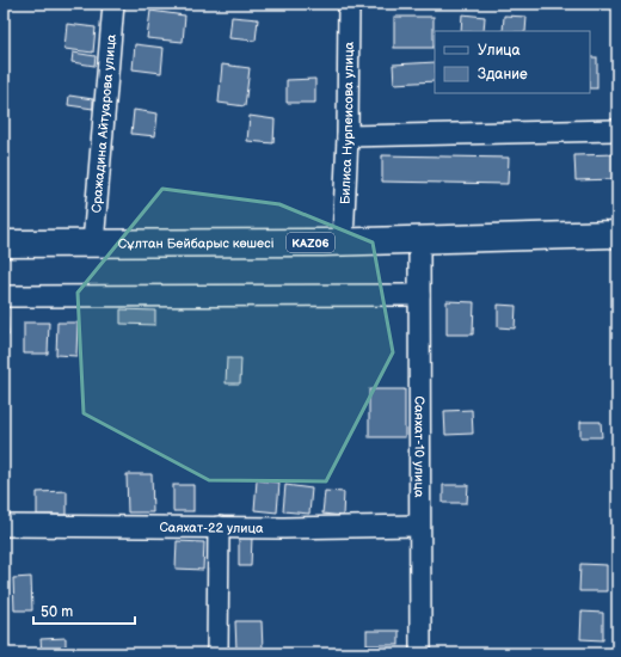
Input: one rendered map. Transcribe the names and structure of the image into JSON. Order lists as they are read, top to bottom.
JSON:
{
  "streets": {
    "main road": ["KAZ06", "Сұлтан Бейбарыс көшесі"],
    "street": [
      "Сражадина Айтуарова улица",
      "Билиса Нурпеисова улица",
      "Саяхат-10 улица",
      "Саяхат-22 улица"
    ]
  },
  "crossings": [
    ["Сражадина Айтуарова улица", "Сұлтан Бейбарыс көшесі"],
    ["Билиса Нурпеисова улица", "Сұлтан Бейбарыс көшесі"],
    ["Сұлтан Бейбарыс көшесі", "Саяхат-10 улица"],
    ["Саяхат-10 улица", "Саяхат-22 улица"]
  ],
  "legend": ["Улица", "Здание"],
  "scale_bar": "50 m"
}
